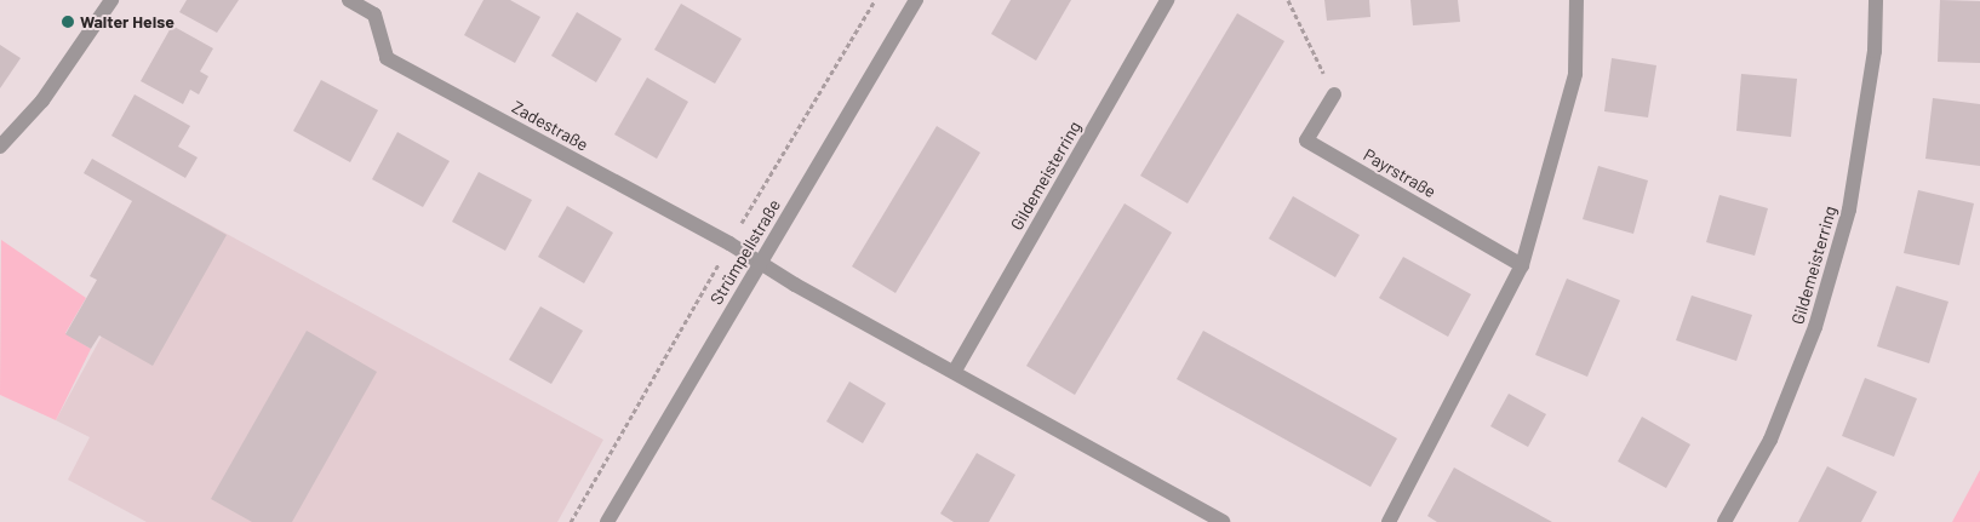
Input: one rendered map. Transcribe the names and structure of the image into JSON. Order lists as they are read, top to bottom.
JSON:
{
  "streets": {
    "street": [
      "Zadestraße",
      "Payrstraße",
      "Gildemeisterring",
      "Strümpellstraße"
    ]
  },
  "crossings": [
    ["Zadestraße", "Strümpellstraße"]
  ],
  "places": ["Walter Heise"]
}
